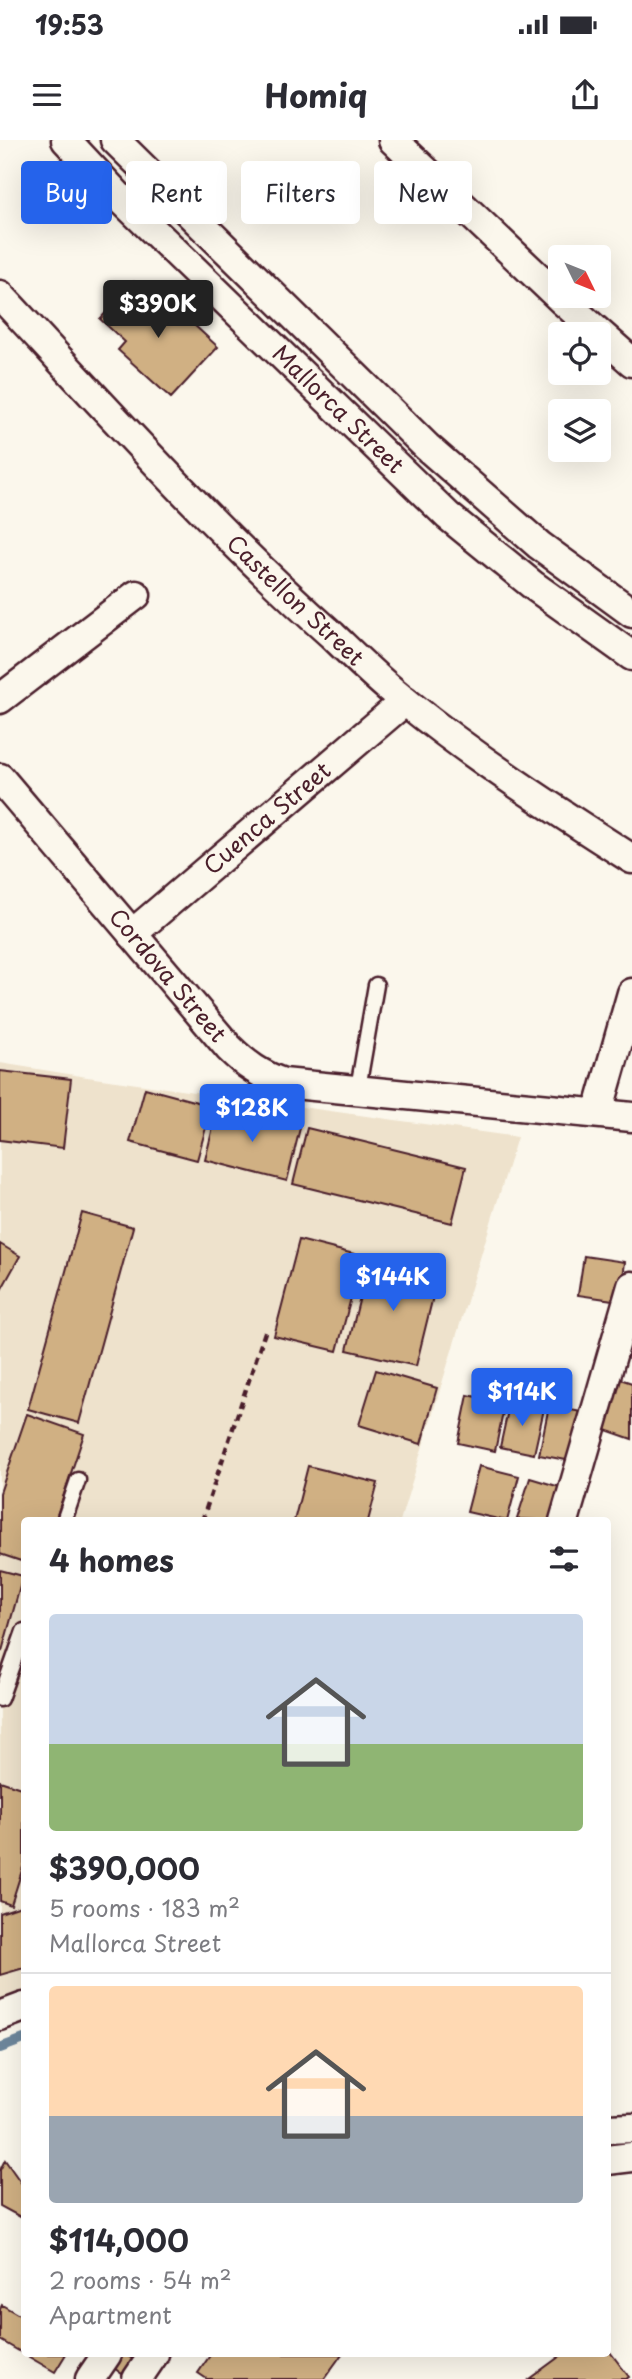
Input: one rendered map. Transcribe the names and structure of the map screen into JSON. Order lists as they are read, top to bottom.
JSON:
{
  "streets": {
    "street": [
      "Mallorca Street",
      "Castellon Street",
      "Cuenca Street",
      "Cordova Street"
    ]
  },
  "crossings": [
    ["Castellon Street", "Cuenca Street"],
    ["Cuenca Street", "Cordova Street"]
  ],
  "north": "bottom right",
  "page": {
    "status": "19:53",
    "header": "Homiq",
    "chip": [
      "Buy",
      "Rent",
      "Filters",
      "New"
    ],
    "price": [
      "$390K",
      "$128K",
      "$144K",
      "$114K"
    ],
    "heading": "4 homes",
    "list": [
      {
        "name": "$390,000",
        "note": "5 rooms · 183 m² · Mallorca Street"
      },
      {
        "name": "$114,000",
        "note": "2 rooms · 54 m² · Apartment"
      }
    ]
  }
}
